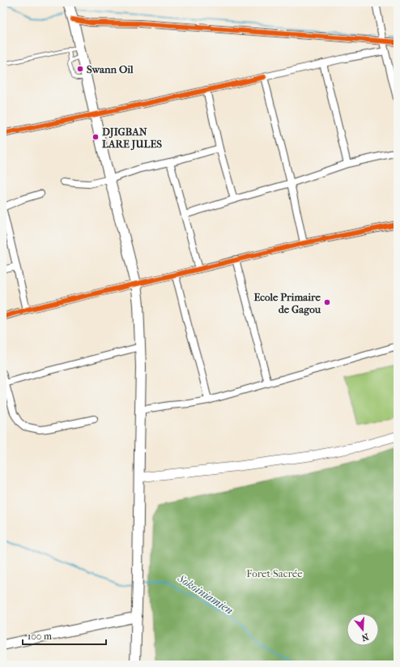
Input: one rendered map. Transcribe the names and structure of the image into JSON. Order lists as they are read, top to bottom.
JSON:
{
  "water": ["Sokoiniamien"],
  "parks": ["Foret Sacrée"],
  "places": ["Swann Oil", "DJIGBAN LARE JULES", "Ecole Primaire de Gagou"],
  "scale_bar": "100 m",
  "north": "bottom"
}
